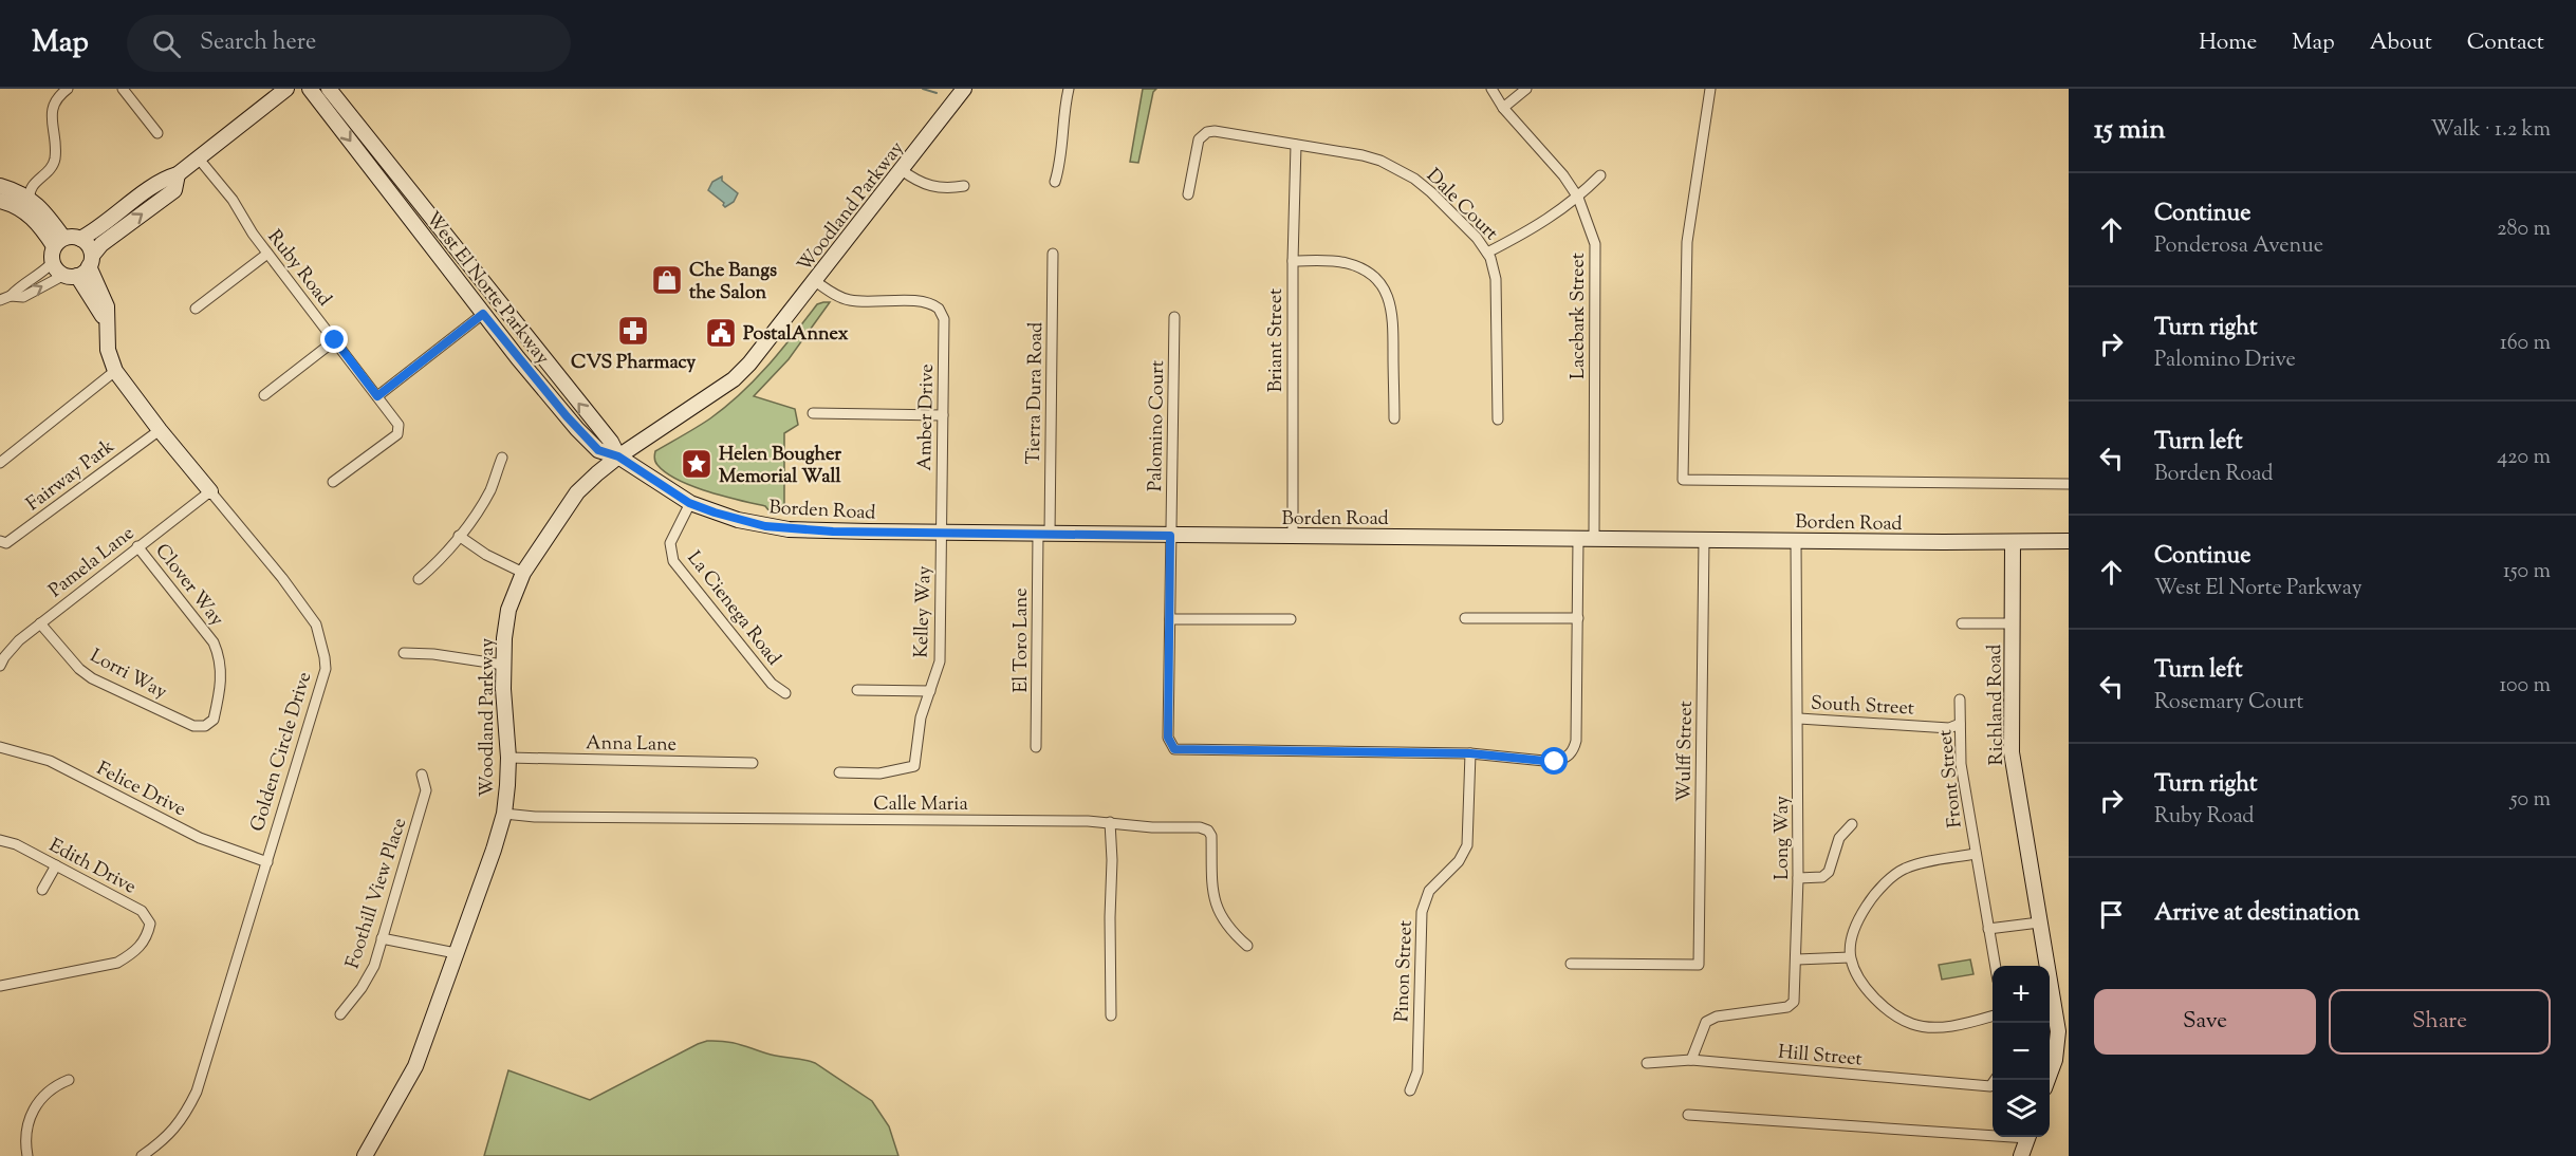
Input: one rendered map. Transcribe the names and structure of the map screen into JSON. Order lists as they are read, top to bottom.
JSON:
{
  "streets": {
    "main road": [
      "Woodland Parkway",
      "West El Norte Parkway",
      "Borden Road",
      "Richland Road",
      "Golden Circle Drive"
    ],
    "street": [
      "Dale Court",
      "Ruby Road",
      "Lacebark Street",
      "Briant Street",
      "Tierra Dura Road",
      "Amber Drive",
      "Palomino Court",
      "Fairway Park",
      "Pamela Lane",
      "Clover Way",
      "La Cienega Road",
      "Kelley Way",
      "El Toro Lane",
      "Lorri Way",
      "South Street",
      "Anna Lane",
      "Wulff Street",
      "Front Street",
      "Felice Drive",
      "Calle Maria",
      "Long Way",
      "Edith Drive",
      "Foothill View Place",
      "Pinon Street",
      "Hill Street"
    ]
  },
  "crossings": [
    ["Dale Court", "Briant Street"],
    ["Woodland Parkway", "West El Norte Parkway"],
    ["Woodland Parkway", "Amber Drive"],
    ["Woodland Parkway", "Borden Road"],
    ["Woodland Parkway", "Anna Lane"],
    ["Woodland Parkway", "Calle Maria"],
    ["West El Norte Parkway", "Borden Road"],
    ["Lacebark Street", "Borden Road"],
    ["Briant Street", "Borden Road"],
    ["Tierra Dura Road", "Borden Road"],
    ["Tierra Dura Road", "El Toro Lane"],
    ["Amber Drive", "Borden Road"],
    ["Amber Drive", "Kelley Way"],
    ["Palomino Court", "Borden Road"],
    ["Palomino Court", "Pinon Street"],
    ["Fairway Park", "Golden Circle Drive"],
    ["Borden Road", "La Cienega Road"],
    ["Borden Road", "Kelley Way"],
    ["Borden Road", "El Toro Lane"],
    ["Borden Road", "Richland Road"],
    ["Borden Road", "Wulff Street"],
    ["Borden Road", "Long Way"],
    ["Pamela Lane", "Clover Way"],
    ["Pamela Lane", "Lorri Way"],
    ["Pamela Lane", "Golden Circle Drive"],
    ["Clover Way", "Lorri Way"],
    ["South Street", "Front Street"],
    ["South Street", "Long Way"],
    ["Golden Circle Drive", "Felice Drive"],
    ["Long Way", "Hill Street"]
  ],
  "places": {
    "shop": ["Che Bangs the Salon"],
    "pharmacy": ["CVS Pharmacy"],
    "public building": ["PostalAnnex"],
    "place": ["Helen Bougher Memorial Wall"]
  },
  "page": {
    "header": "Map",
    "search": "Search here",
    "nav": [
      "Home",
      "Map",
      "About",
      "Contact"
    ],
    "heading": ["15 min", "Walk · 1.2 km"],
    "list": [
      ["Continue", "Ponderosa Avenue", "280 m"],
      ["Turn right", "Palomino Drive", "160 m"],
      ["Turn left", "Borden Road", "420 m"],
      ["Continue", "West El Norte Parkway", "150 m"],
      ["Turn left", "Rosemary Court", "100 m"],
      ["Turn right", "Ruby Road", "50 m"],
      "Arrive at destination"
    ],
    "map_buttons": ["+", "−"],
    "buttons": ["Save", "Share"]
  }
}
